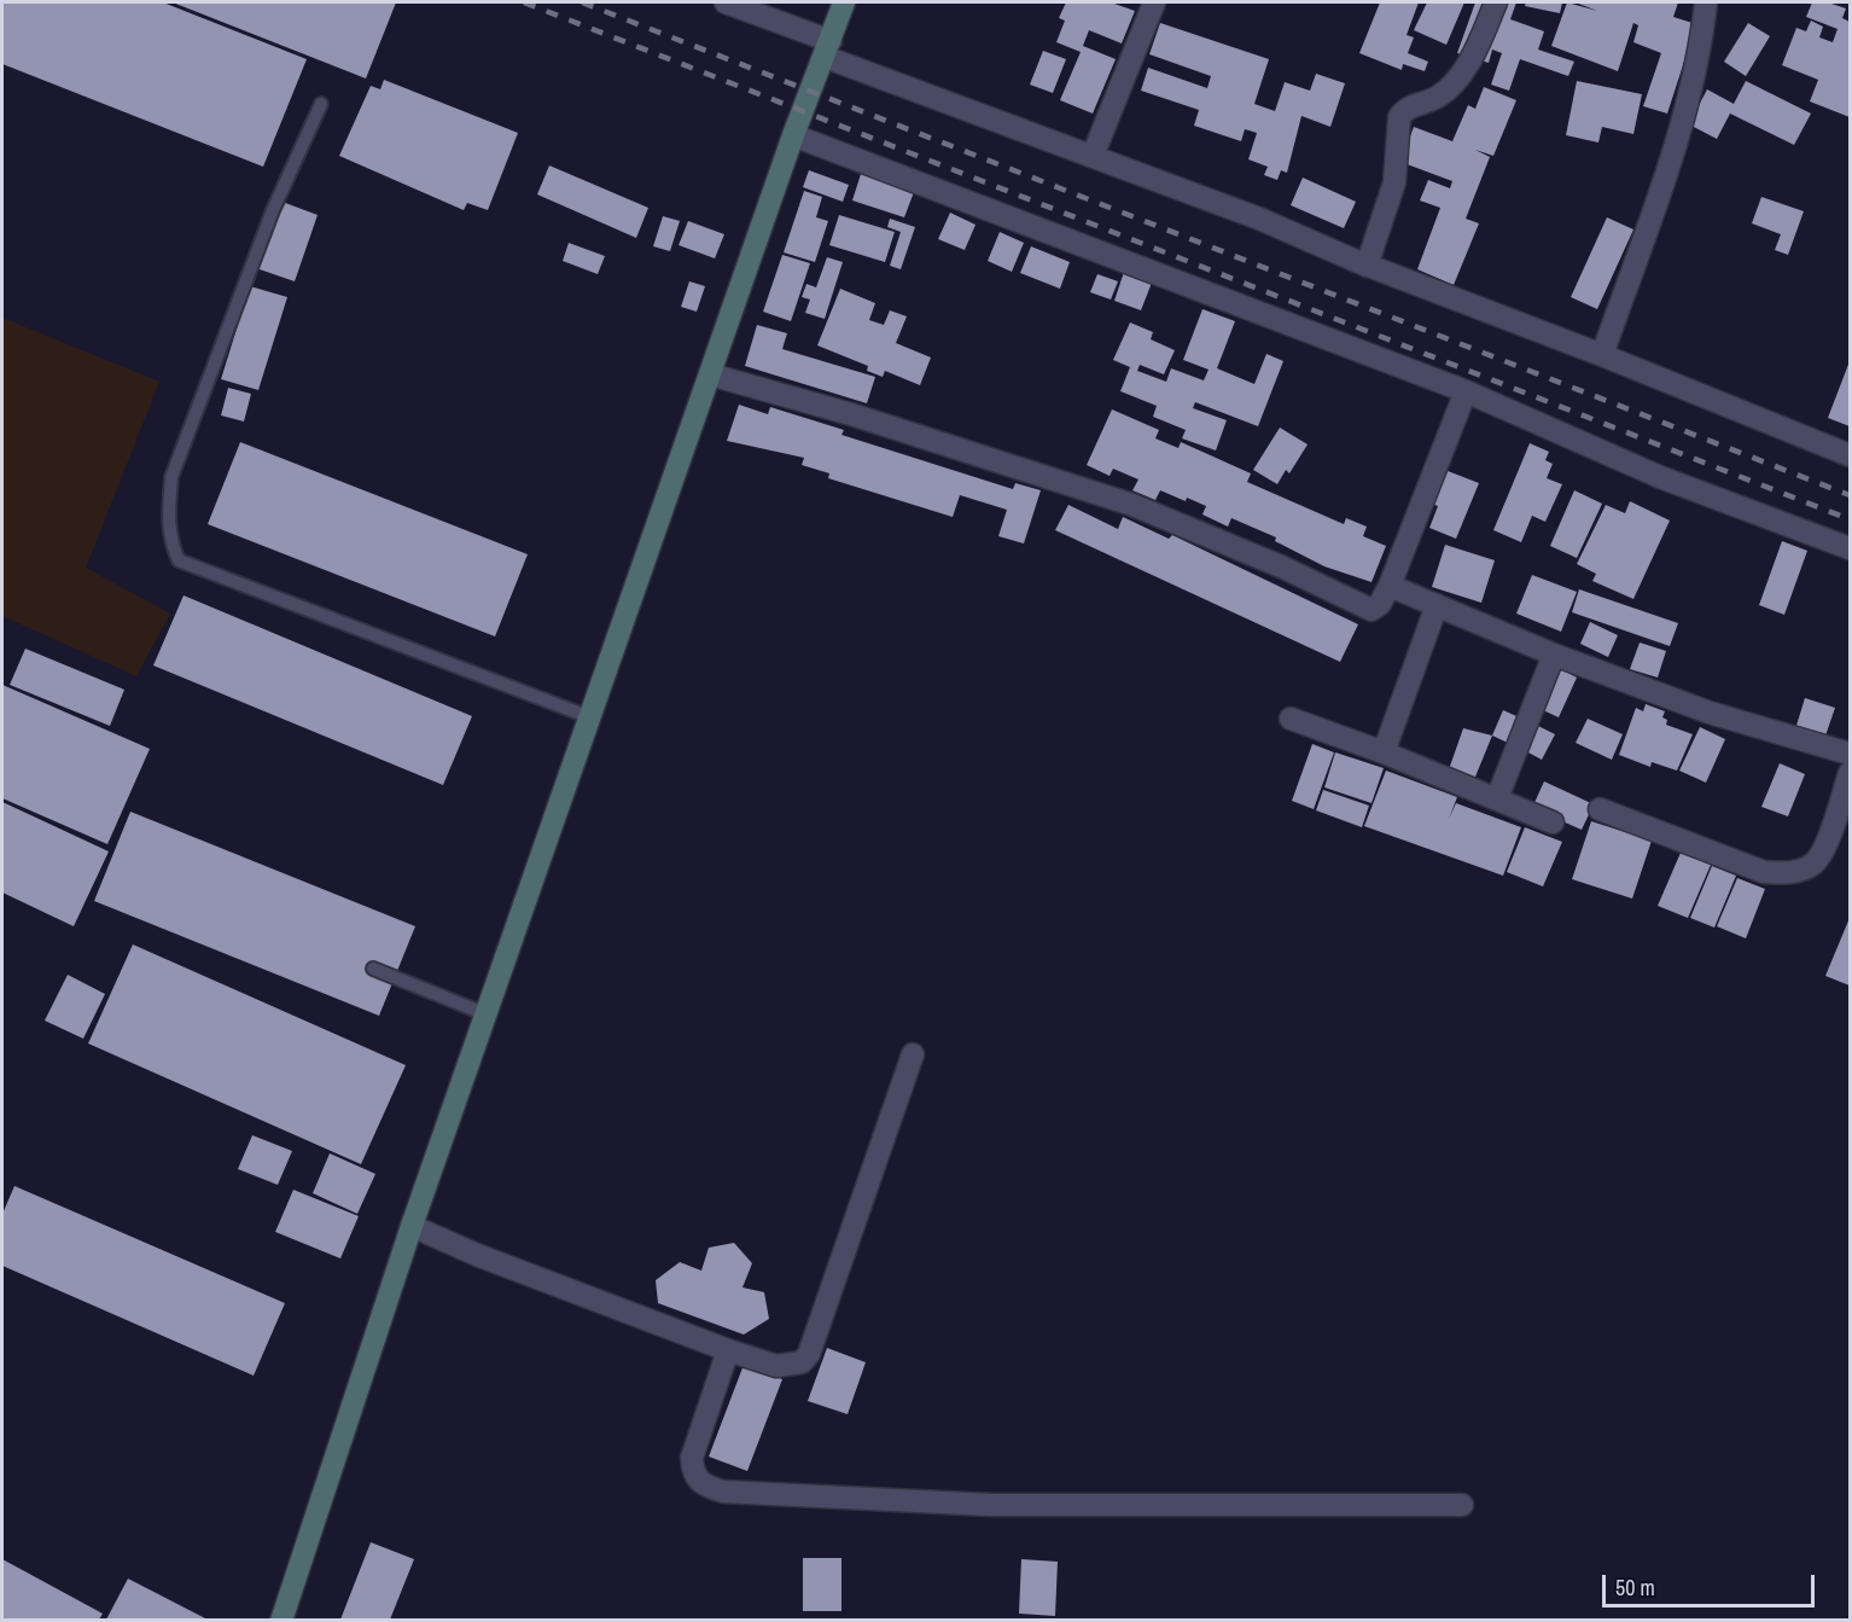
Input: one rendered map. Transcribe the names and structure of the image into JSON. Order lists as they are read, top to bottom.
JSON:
{
  "scale_bar": "50 m"
}
